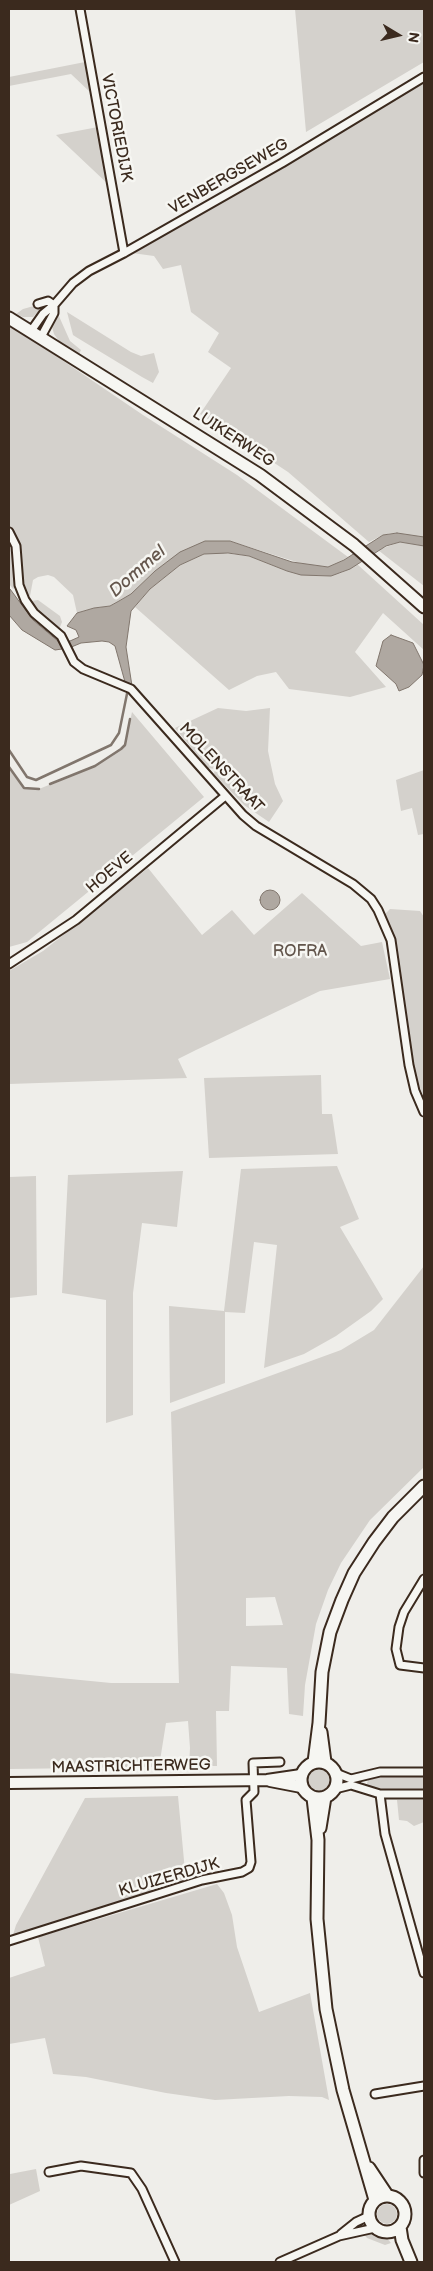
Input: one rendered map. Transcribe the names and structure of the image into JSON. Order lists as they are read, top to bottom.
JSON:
{
  "streets": {
    "main road": ["LUIKERWEG", "MAASTRICHTERWEG"],
    "street": [
      "VICTORIEDIJK",
      "VENBERGSEWEG",
      "MOLENSTRAAT",
      "HOEVE",
      "KLUIZERDIJK"
    ]
  },
  "crossings": [
    ["VICTORIEDIJK", "VENBERGSEWEG"],
    ["VENBERGSEWEG", "LUIKERWEG"],
    ["MOLENSTRAAT", "HOEVE"],
    ["MAASTRICHTERWEG", "KLUIZERDIJK"]
  ],
  "water": ["Dommel"],
  "parks": ["ROFRA"],
  "north": "right"
}
